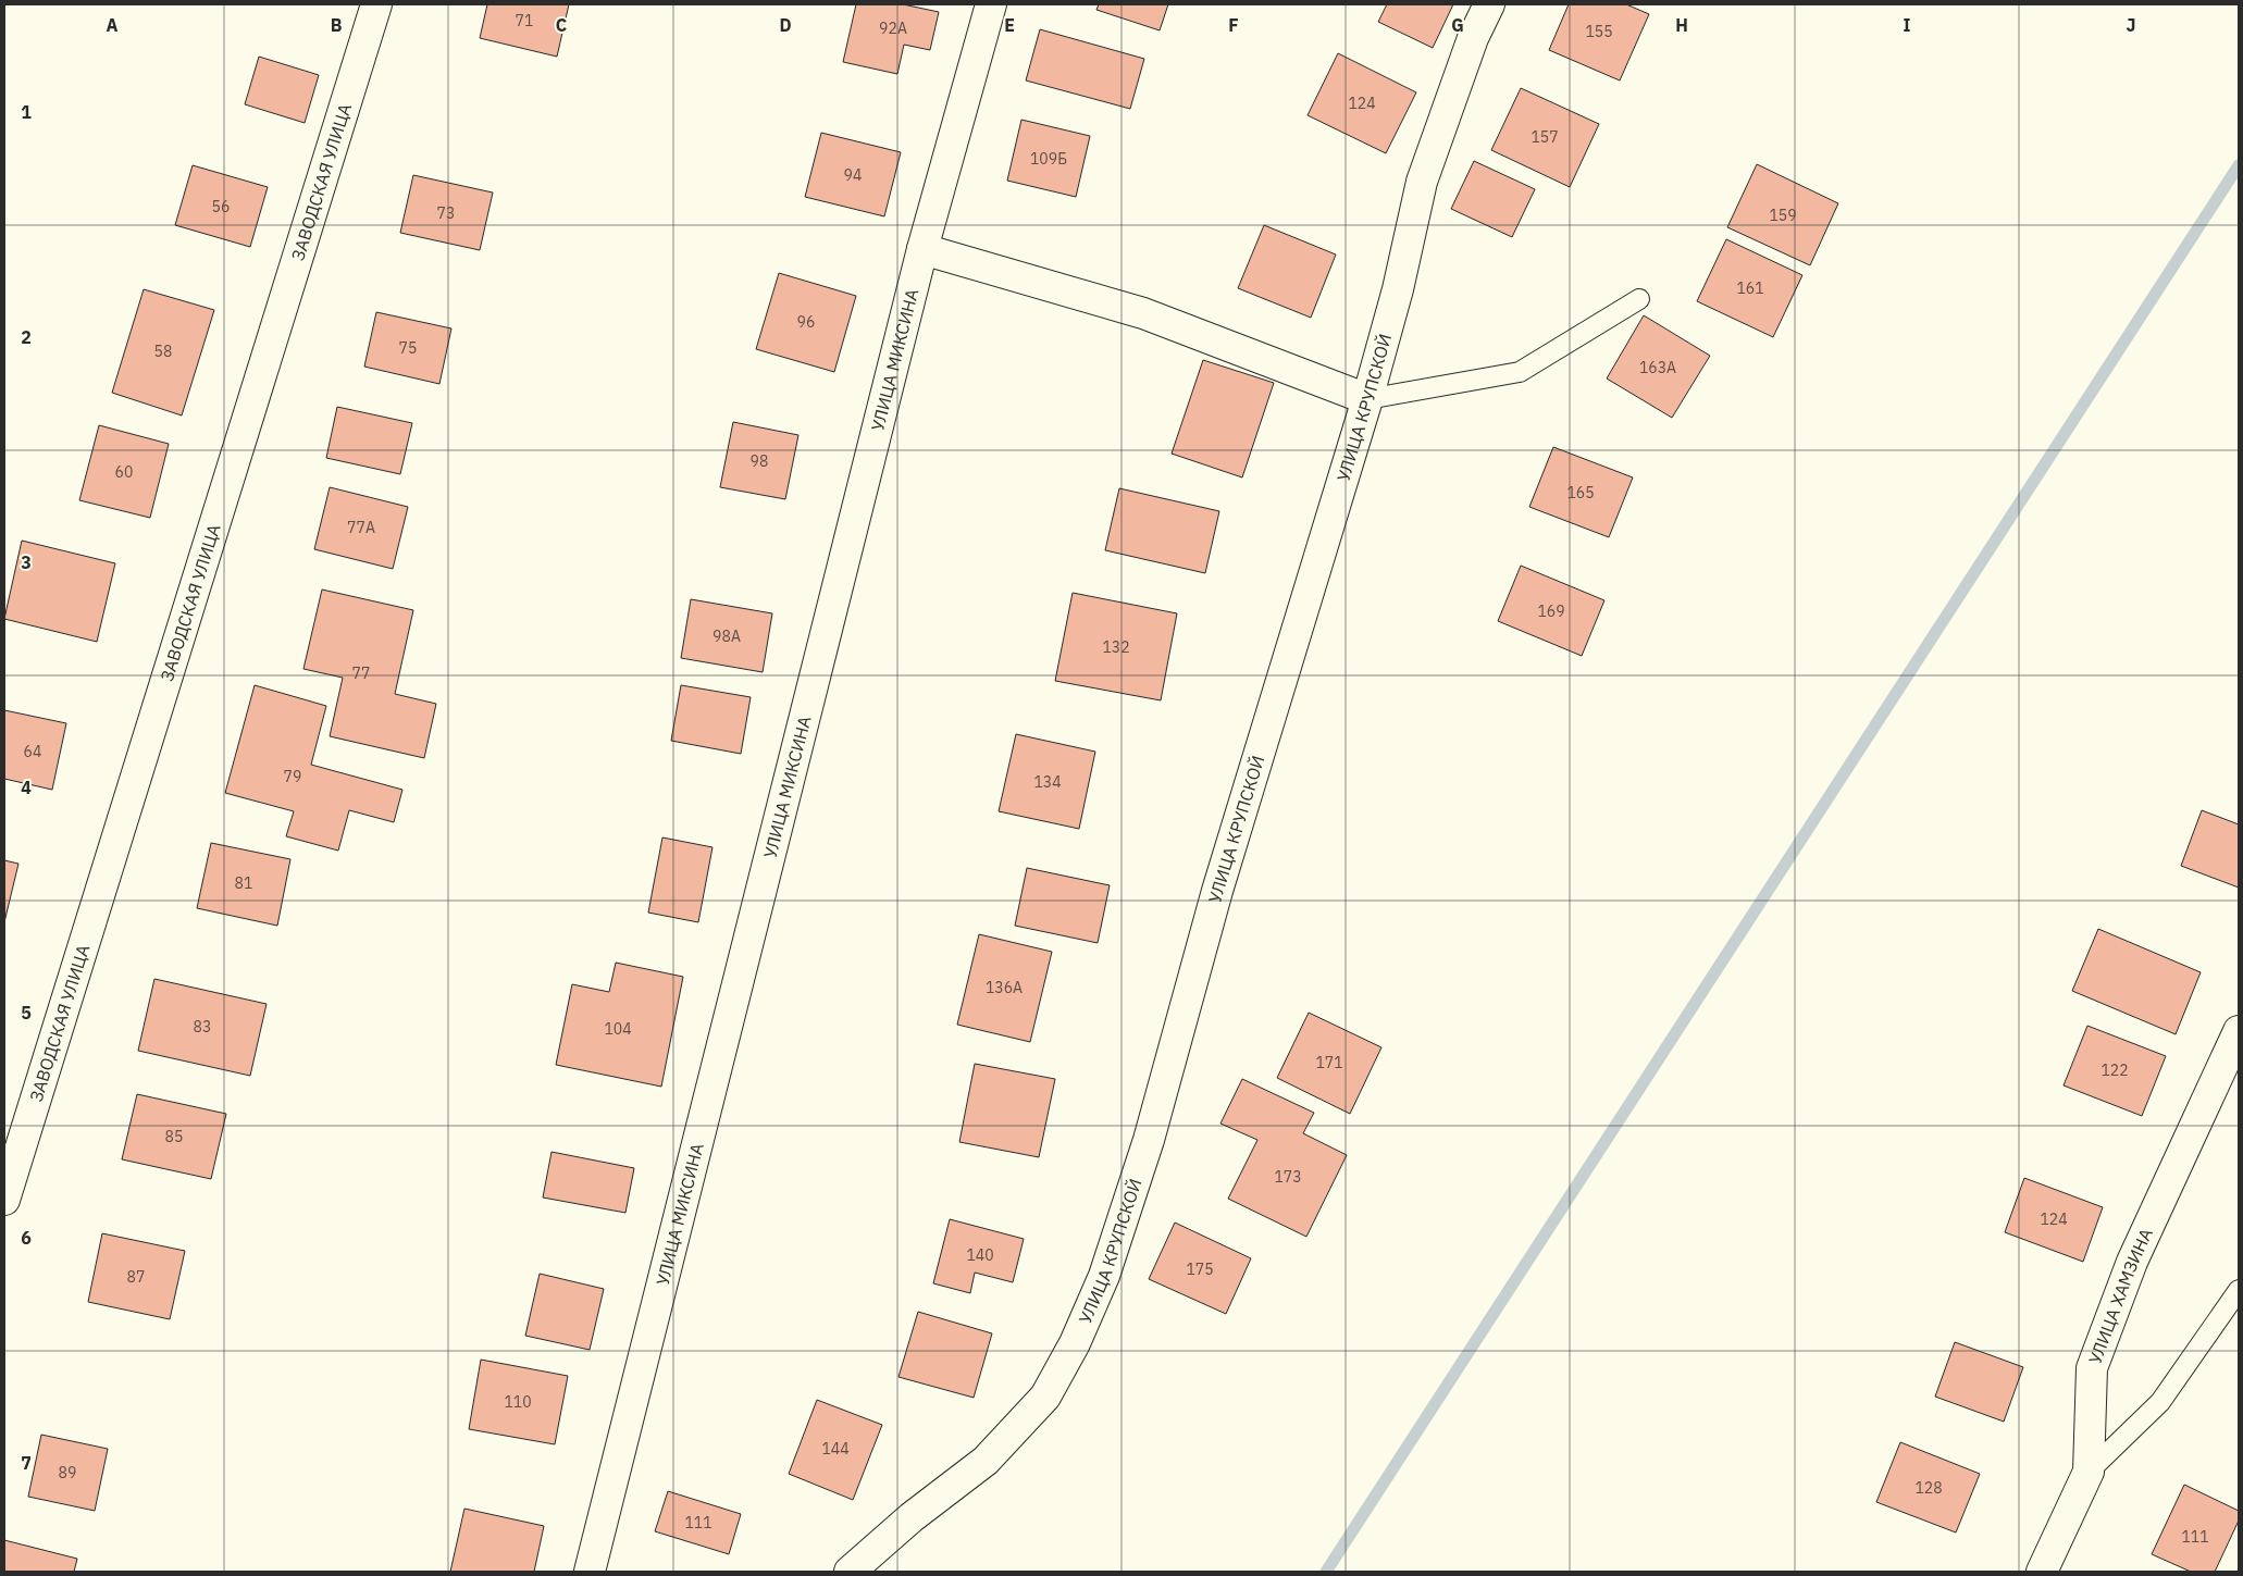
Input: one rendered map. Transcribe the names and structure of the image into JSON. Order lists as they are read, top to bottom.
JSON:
{
  "streets": {
    "street": [
      "ЗАВОДСКАЯ УЛИЦА",
      "УЛИЦА МИКСИНА",
      "УЛИЦА КРУПСКОЙ",
      "УЛИЦА ХАМЗИНА"
    ]
  },
  "house_numbers": [
    "71",
    "92А",
    "155",
    "124",
    "157",
    "109Б",
    "94",
    "56",
    "73",
    "159",
    "161",
    "96",
    "75",
    "58",
    "163А",
    "98",
    "60",
    "165",
    "77А",
    "169",
    "98А",
    "132",
    "77",
    "64",
    "79",
    "134",
    "81",
    "136А",
    "83",
    "104",
    "171",
    "122",
    "85",
    "173",
    "124",
    "140",
    "175",
    "87",
    "110",
    "144",
    "89",
    "128",
    "111",
    "111"
  ],
  "grid": {
    "columns": [
      "A",
      "B",
      "C",
      "D",
      "E",
      "F",
      "G",
      "H",
      "I",
      "J"
    ],
    "rows": [
      "1",
      "2",
      "3",
      "4",
      "5",
      "6",
      "7"
    ]
  }
}
